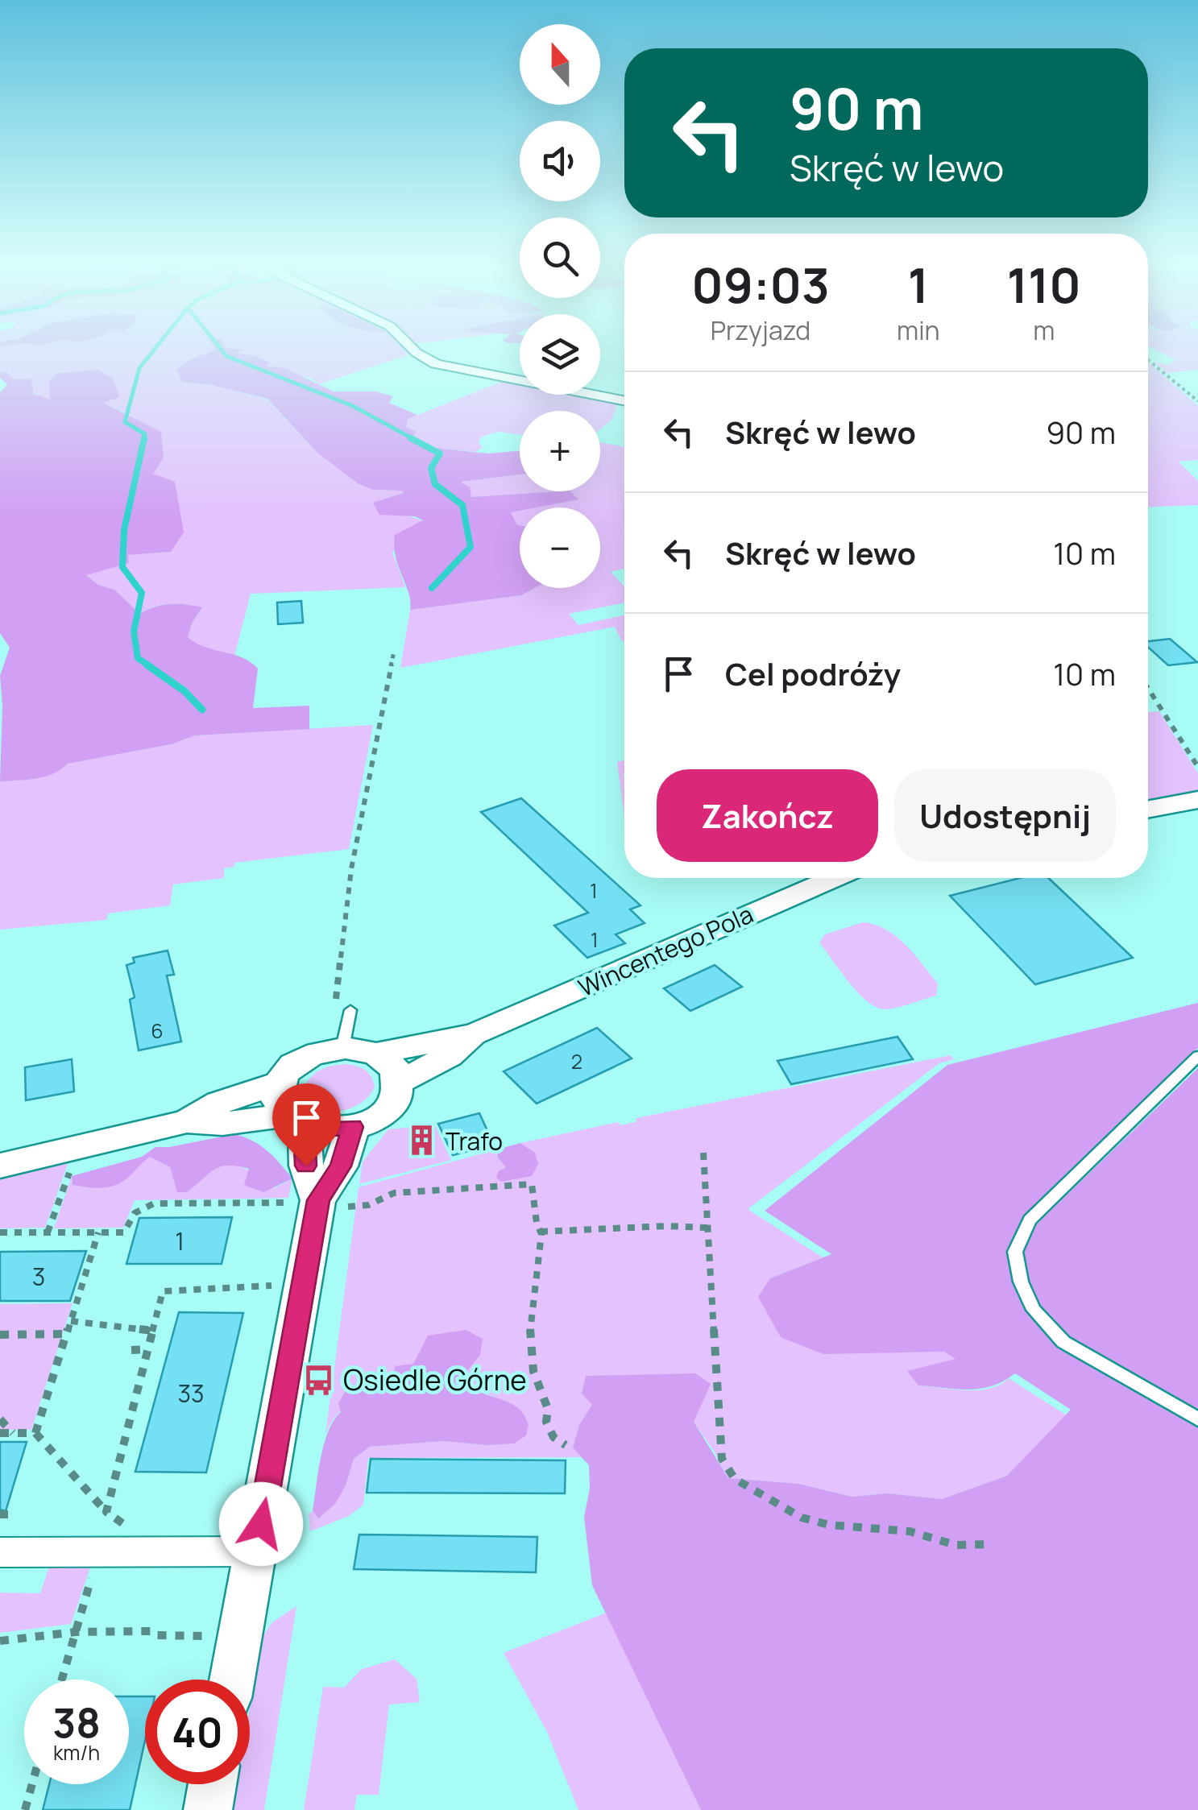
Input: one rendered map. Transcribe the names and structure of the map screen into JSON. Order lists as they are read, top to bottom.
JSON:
{
  "streets": {
    "street": ["Wincentego Pola"]
  },
  "places": {
    "building": ["Trafo"],
    "bus stop": ["Osiedle Górne"]
  },
  "house_numbers": [
    "1",
    "1",
    "6",
    "2",
    "1",
    "3",
    "33"
  ],
  "north": "top",
  "page": {
    "map_buttons": ["+", "−"],
    "turn": ["90 m", "Skręć w lewo"],
    "eta": [
      "09:03",
      "Przyjazd",
      "1",
      "min",
      "110",
      "m"
    ],
    "list": [
      {
        "name": "Skręć w lewo",
        "value": "90 m"
      },
      {
        "name": "Skręć w lewo",
        "value": "10 m"
      },
      {
        "name": "Cel podróży",
        "value": "10 m"
      }
    ],
    "buttons": ["Zakończ", "Udostępnij"],
    "speed": "38 km/h",
    "limit": "40"
  }
}
